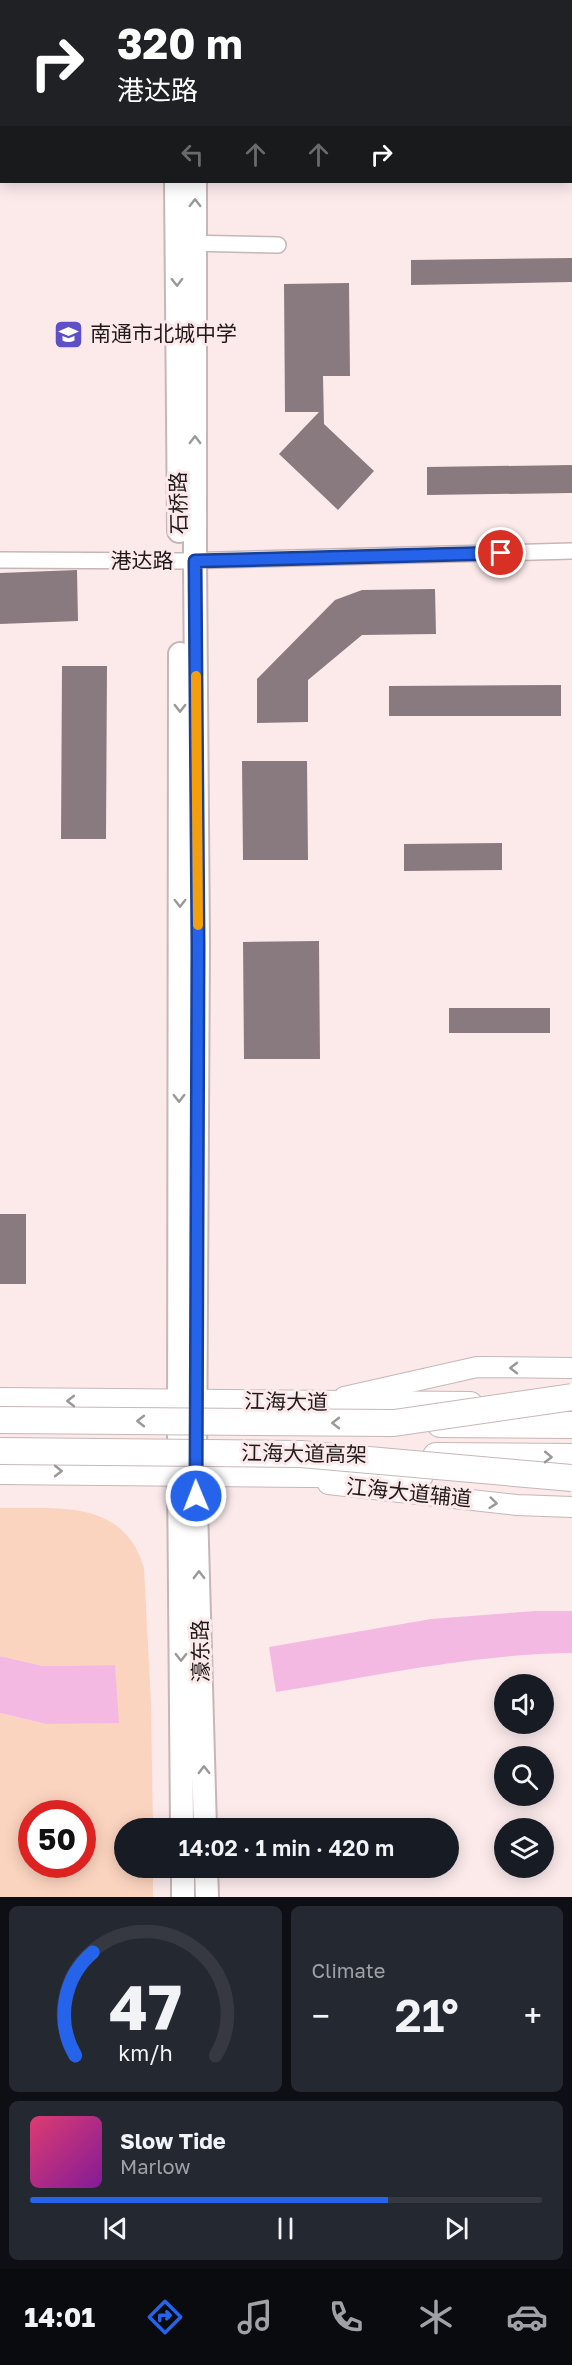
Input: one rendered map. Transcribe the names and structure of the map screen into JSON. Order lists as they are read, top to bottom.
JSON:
{
  "streets": {
    "main road": [
      "石桥路",
      "江海大道",
      "江海大道高架",
      "濠东路"
    ],
    "street": ["港达路", "江海大道辅道"]
  },
  "crossings": [
    ["石桥路", "港达路"],
    ["石桥路", "江海大道"],
    ["石桥路", "濠东路"]
  ],
  "places": {
    "school or university": ["南通市北城中学"]
  },
  "page": {
    "turn": ["320 m", "港达路"],
    "limit": "50",
    "trip": "14:02 · 1 min · 420 m",
    "tile": "Climate",
    "heat": ["−", "21°", "+"],
    "song": ["Slow Tide", "Marlow"],
    "tabs": "14:01",
    "gauge": ["47", "km/h"]
  }
}
